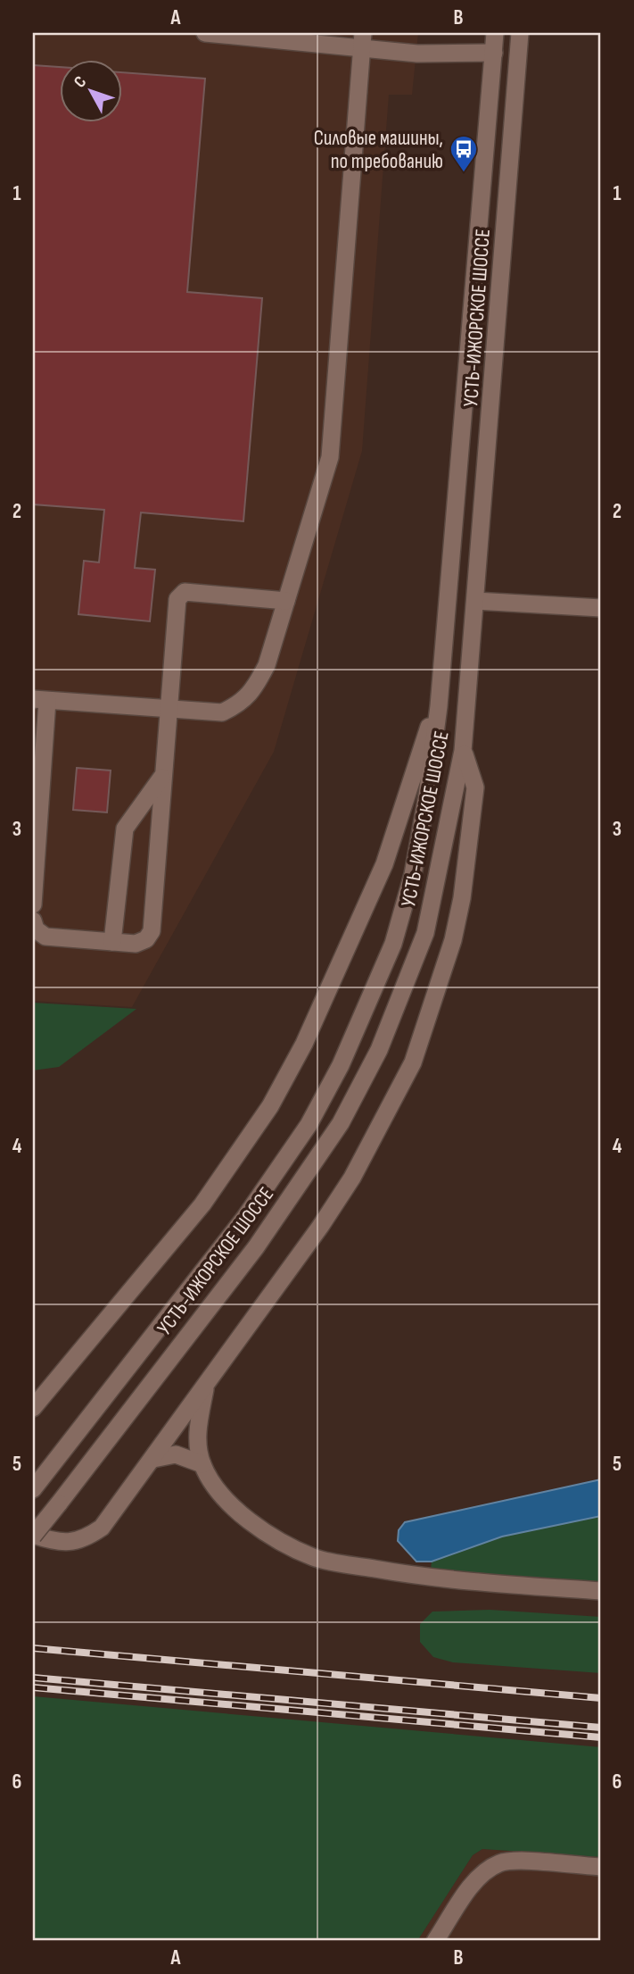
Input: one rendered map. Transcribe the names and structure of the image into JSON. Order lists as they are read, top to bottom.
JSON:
{
  "streets": {
    "street": ["УСТЬ-ИЖОРСКОЕ ШОССЕ"]
  },
  "places": {
    "bus stop": ["Силовые машины, по требованию"]
  },
  "north": "top left",
  "grid": {
    "columns": ["A", "B"],
    "rows": [
      "1",
      "2",
      "3",
      "4",
      "5",
      "6"
    ]
  }
}
